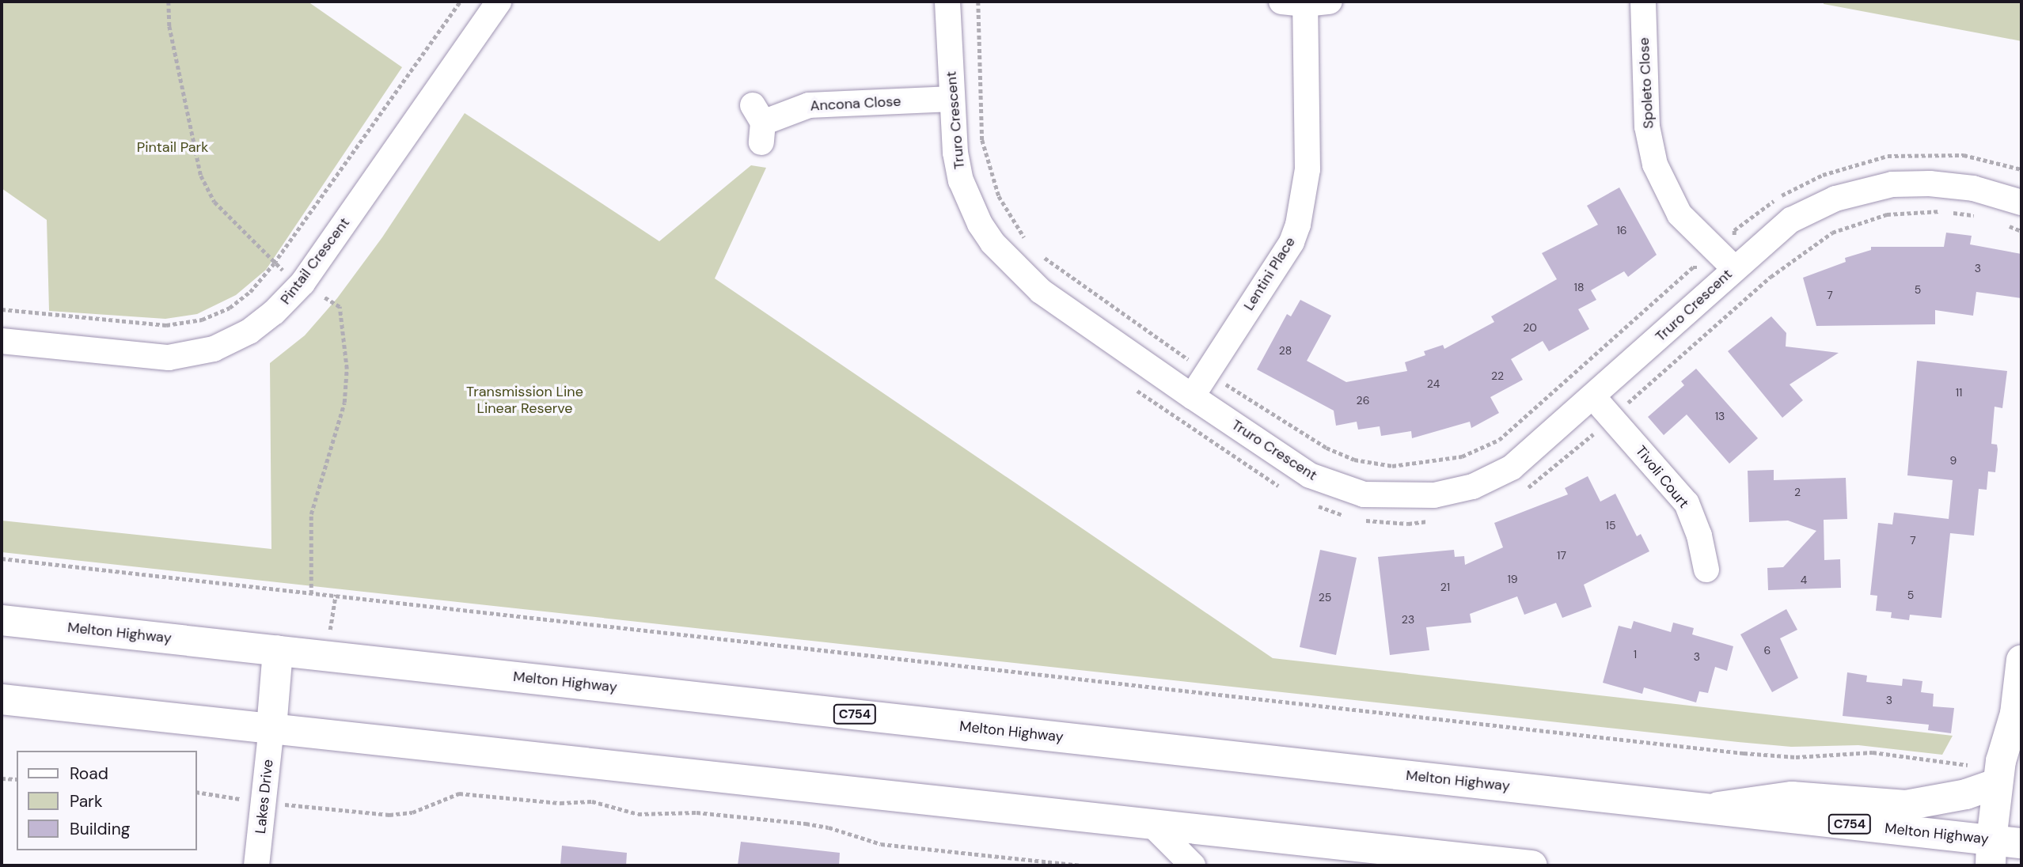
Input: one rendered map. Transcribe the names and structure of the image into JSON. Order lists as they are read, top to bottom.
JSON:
{
  "streets": {
    "main road": ["Melton Highway", "C754"],
    "street": [
      "Spoleto Close",
      "Ancona Close",
      "Truro Crescent",
      "Pintail Crescent",
      "Lentini Place",
      "Tivoli Court",
      "Lakes Drive"
    ]
  },
  "crossings": [
    ["Spoleto Close", "Truro Crescent"],
    ["Ancona Close", "Truro Crescent"],
    ["Truro Crescent", "Lentini Place"],
    ["Truro Crescent", "Tivoli Court"]
  ],
  "parks": ["Pintail Park", "Transmission Line Linear Reserve"],
  "house_numbers": [
    "16",
    "3",
    "18",
    "5",
    "7",
    "20",
    "28",
    "22",
    "24",
    "11",
    "26",
    "13",
    "9",
    "2",
    "15",
    "7",
    "17",
    "19",
    "4",
    "21",
    "5",
    "25",
    "23",
    "6",
    "1",
    "3",
    "3"
  ],
  "legend": ["Road", "Park", "Building"]
}
